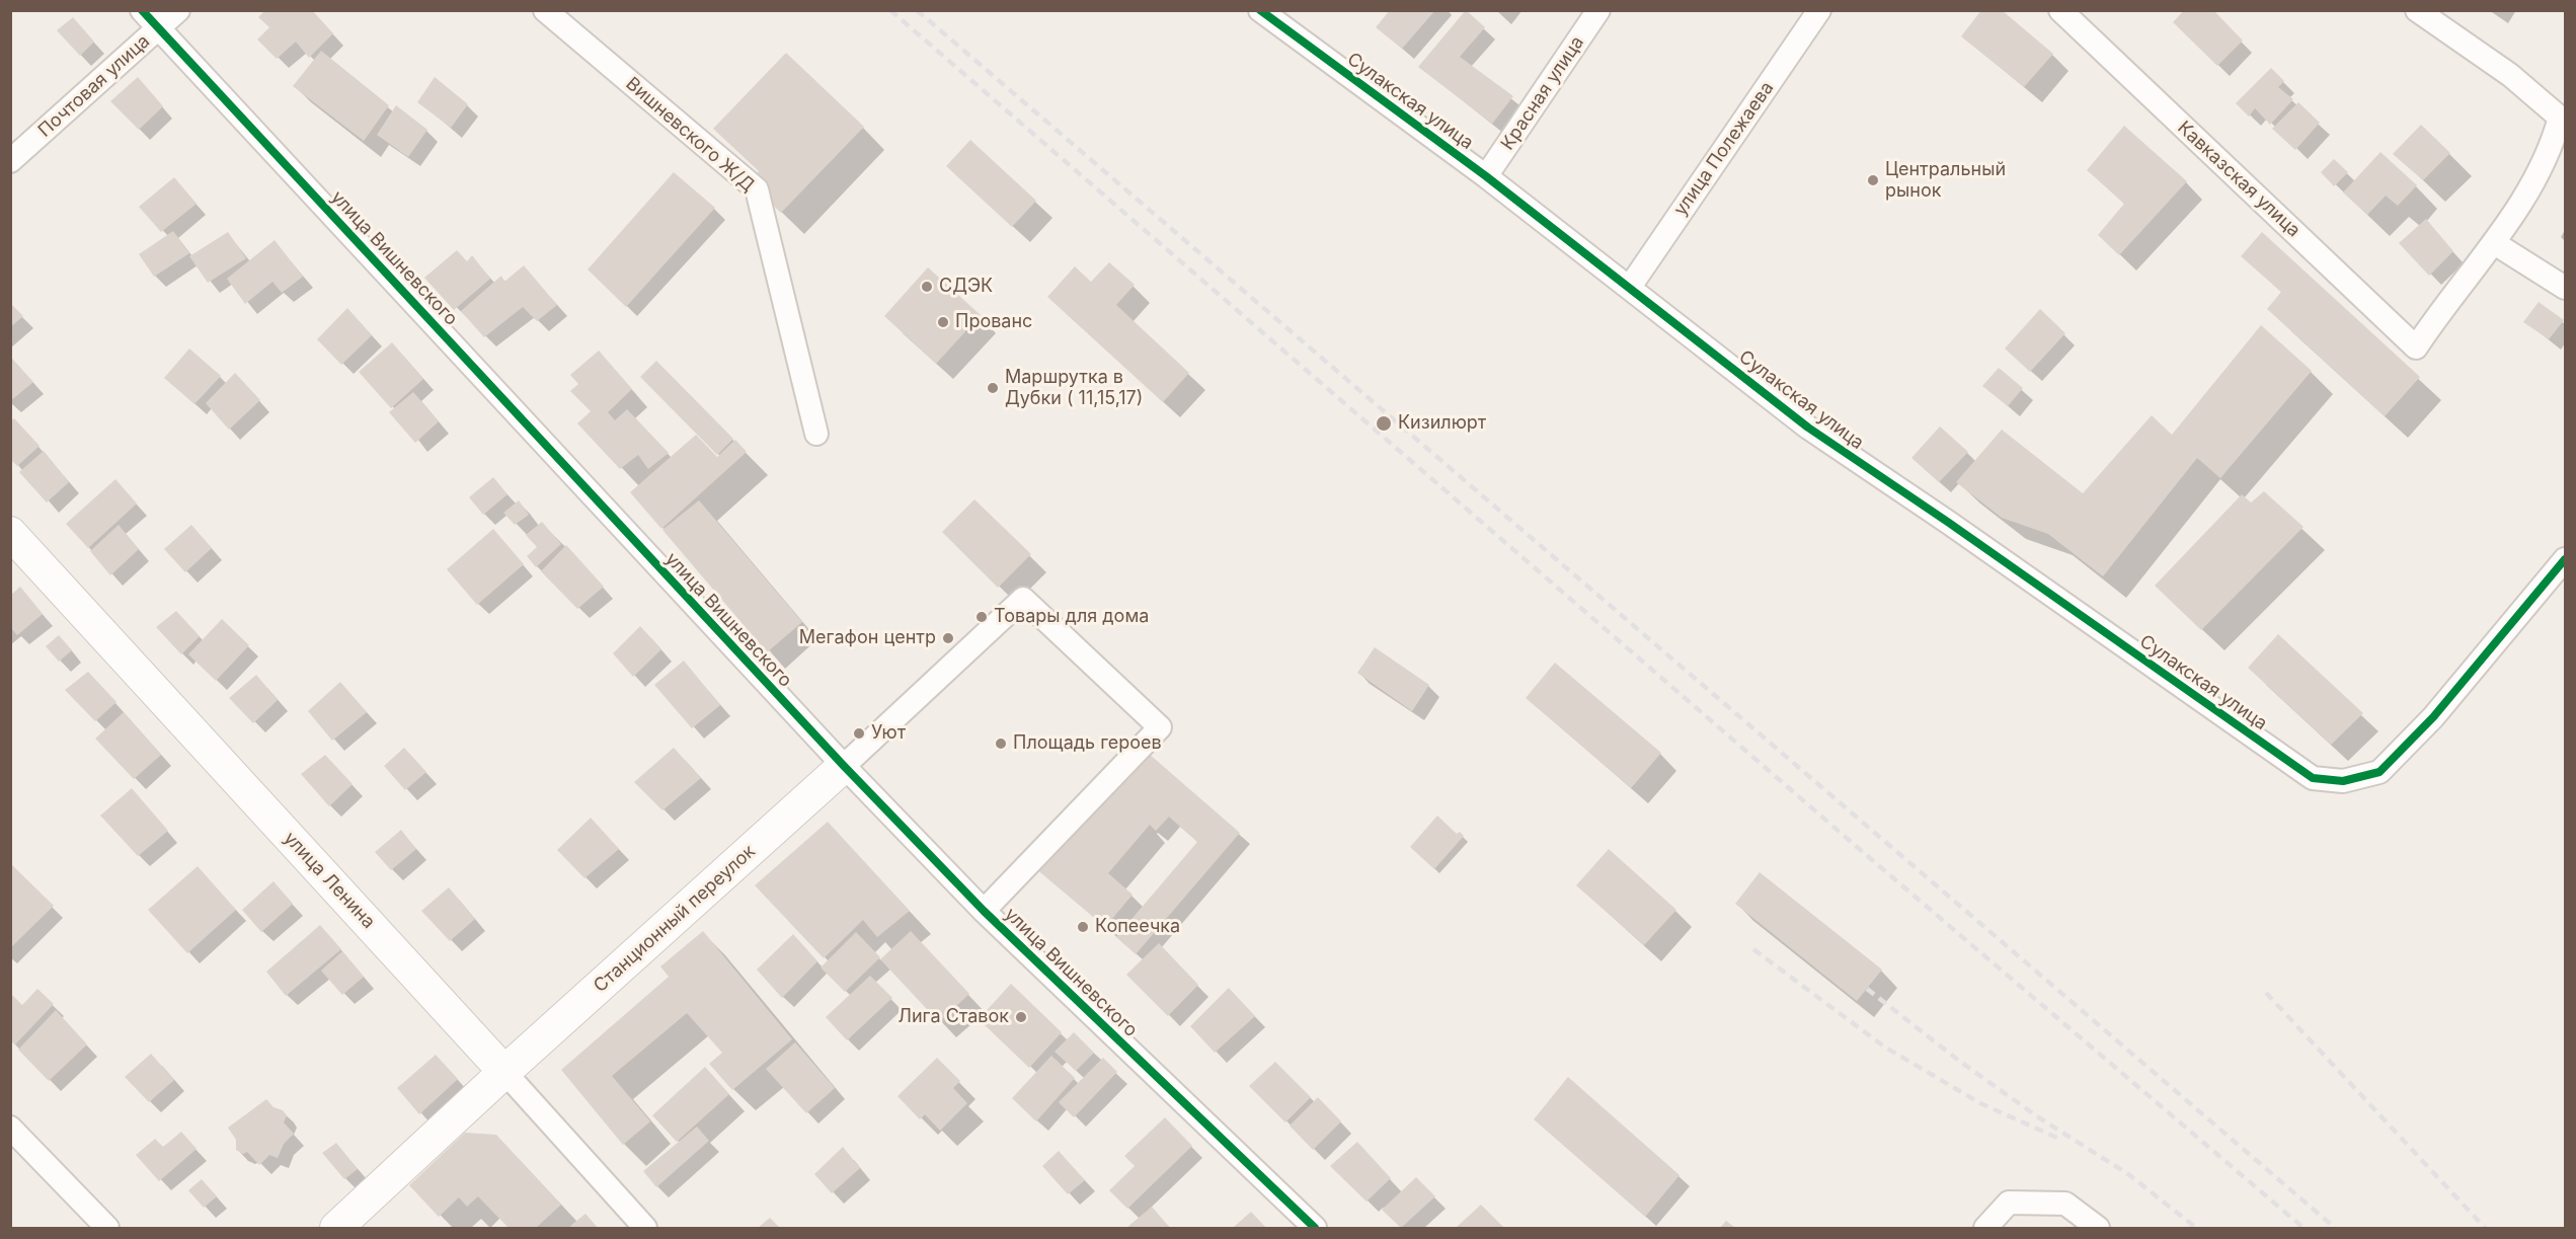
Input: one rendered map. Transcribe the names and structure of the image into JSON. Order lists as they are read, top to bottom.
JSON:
{
  "streets": {
    "street": [
      "Почтовая улица",
      "Красная улица",
      "Сулакская улица",
      "Вишневского Ж/Д",
      "улица Полежаева",
      "Кавказская улица",
      "улица Вишневского",
      "улица Ленина",
      "Станционный переулок"
    ]
  },
  "crossings": [
    ["Почтовая улица", "улица Вишневского"],
    ["Красная улица", "Сулакская улица"],
    ["Сулакская улица", "улица Полежаева"],
    ["улица Вишневского", "Станционный переулок"],
    ["улица Ленина", "Станционный переулок"]
  ],
  "places": [
    "Центральный рынок",
    "СДЭК",
    "Прованс",
    "Маршрутка в Дубки ( 11,15,17)",
    "Кизилюрт",
    "Товары для дома",
    "Мегафон центр",
    "Уют",
    "Площадь героев",
    "Копеечка",
    "Лига Ставок"
  ]
}
